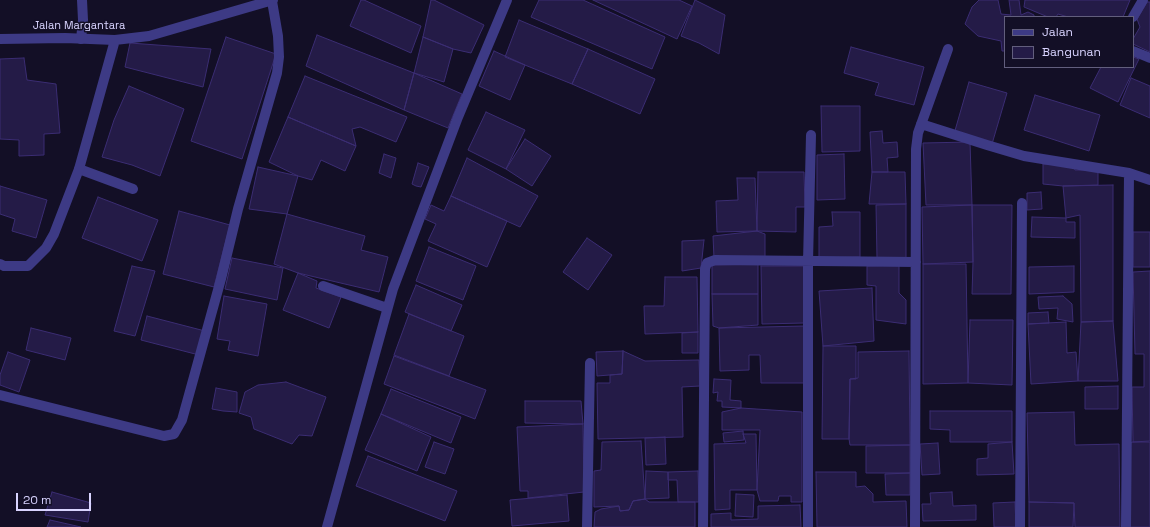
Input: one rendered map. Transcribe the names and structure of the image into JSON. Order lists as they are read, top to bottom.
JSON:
{
  "streets": {
    "street": ["Jalan Margantara"]
  },
  "legend": ["Jalan", "Bangunan"],
  "scale_bar": "20 m"
}
